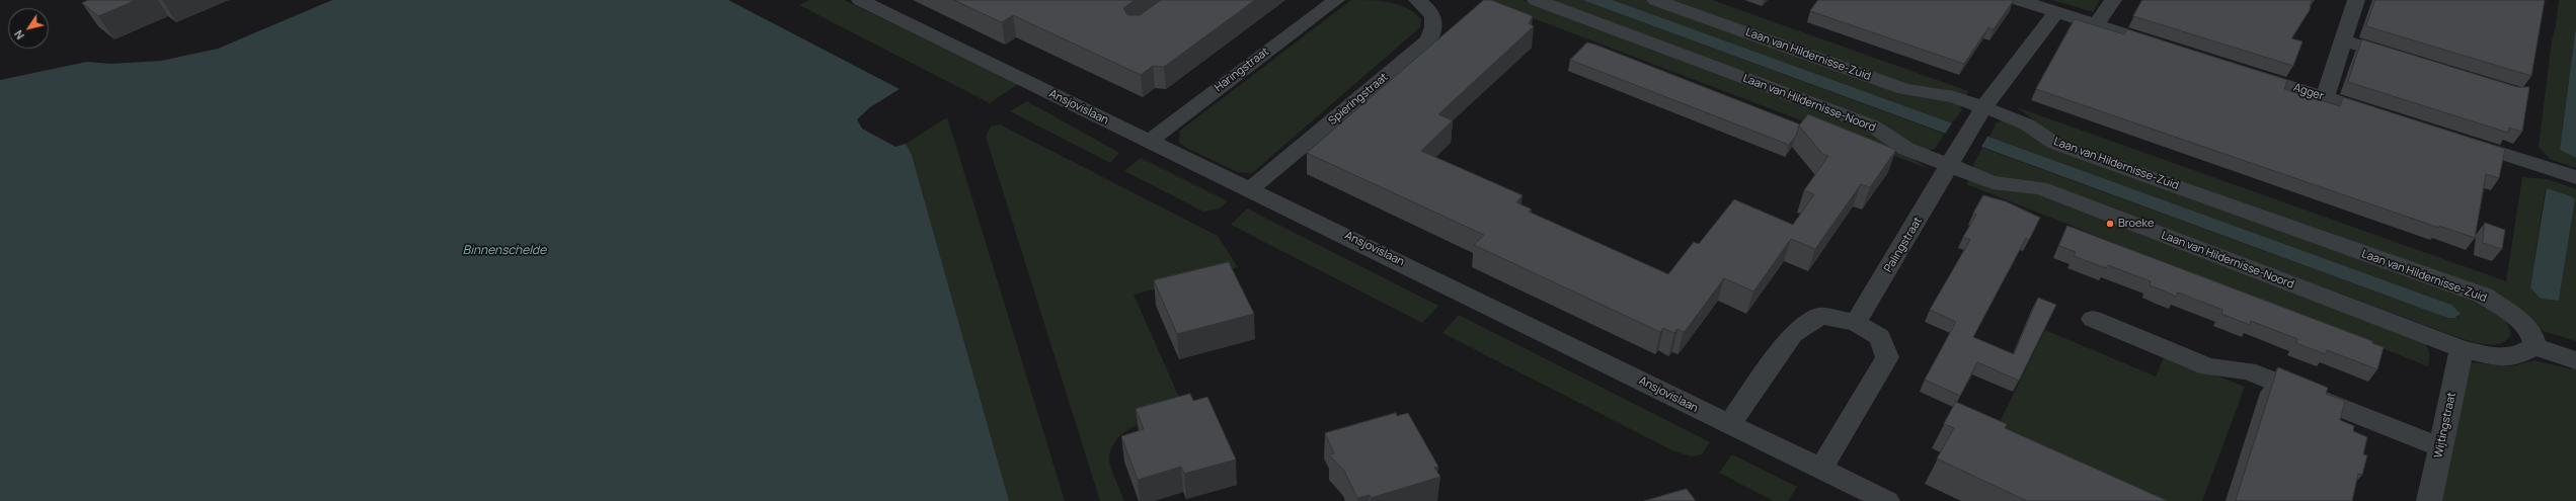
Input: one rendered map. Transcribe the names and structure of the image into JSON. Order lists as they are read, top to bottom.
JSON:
{
  "streets": {
    "street": [
      "Laan van Hildernisse-Zuid",
      "Haringstraat",
      "Agger",
      "Spieringstraat",
      "Laan van Hildernisse-Noord",
      "Ansjovislaan",
      "Palingstraat",
      "Wijtingstraat"
    ]
  },
  "crossings": [
    ["Laan van Hildernisse-Zuid", "Laan van Hildernisse-Noord"],
    ["Haringstraat", "Ansjovislaan"],
    ["Spieringstraat", "Ansjovislaan"],
    ["Laan van Hildernisse-Noord", "Palingstraat"],
    ["Laan van Hildernisse-Noord", "Wijtingstraat"]
  ],
  "water": ["Binnenschelde"],
  "places": ["Broeke"],
  "north": "bottom left"
}
